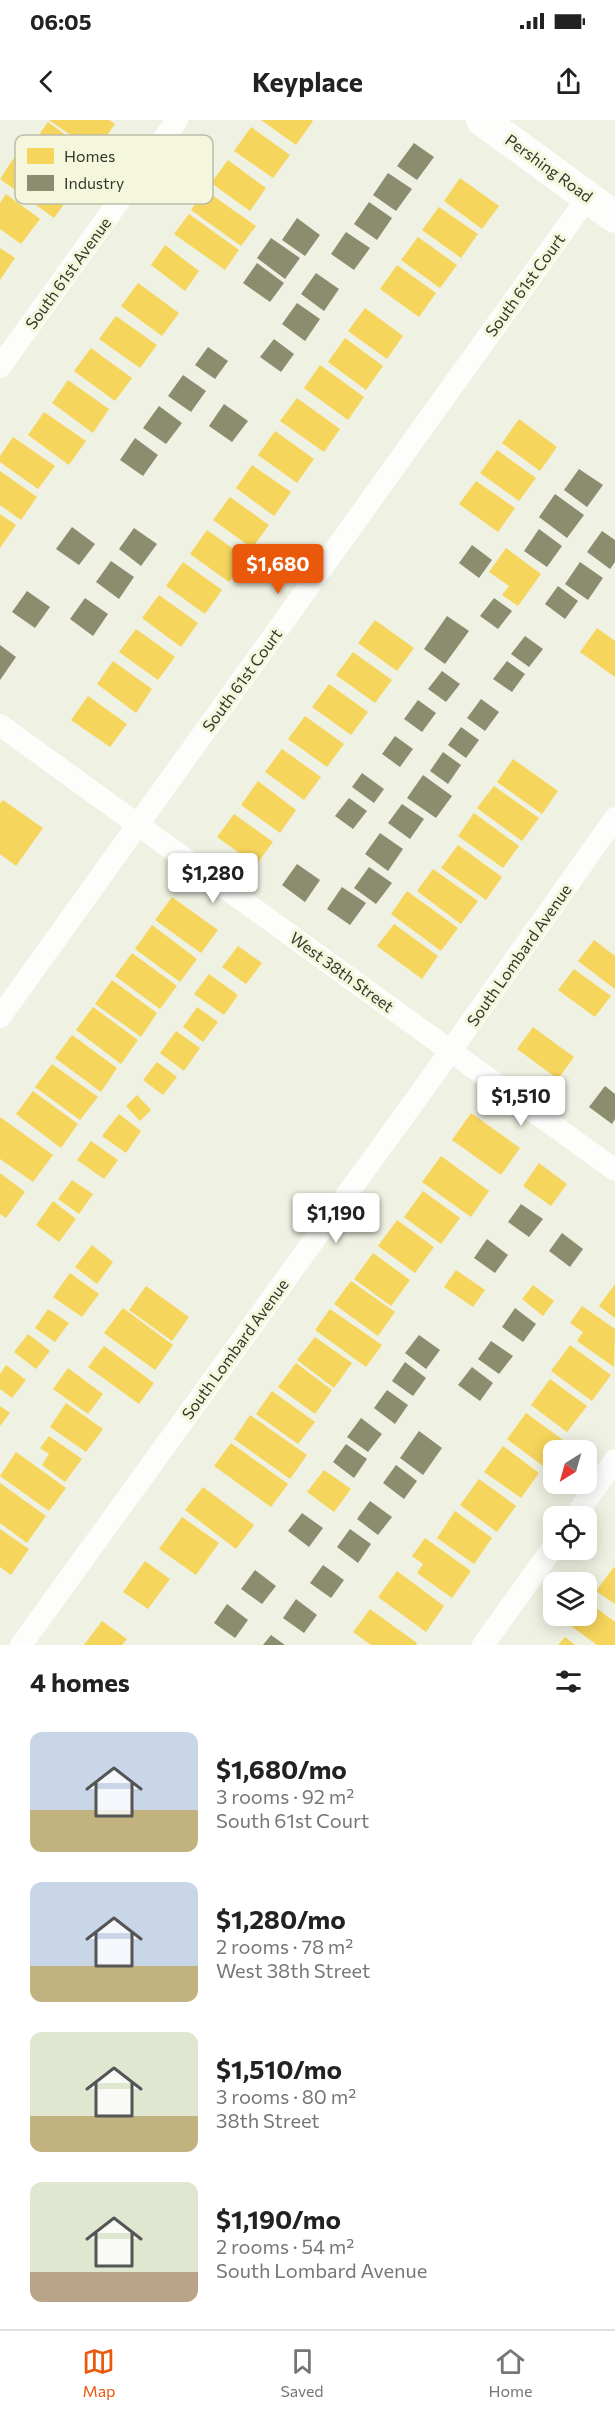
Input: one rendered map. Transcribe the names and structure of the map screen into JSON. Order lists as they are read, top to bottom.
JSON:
{
  "streets": {
    "main road": ["Pershing Road"],
    "street": [
      "South 61st Avenue",
      "South 61st Court",
      "South Lombard Avenue",
      "West 38th Street"
    ]
  },
  "crossings": [
    ["Pershing Road", "South 61st Court"],
    ["South 61st Court", "West 38th Street"],
    ["South Lombard Avenue", "West 38th Street"]
  ],
  "legend": ["Homes", "Industry"],
  "north": "bottom left",
  "page": {
    "status": "06:05",
    "header": "Keyplace",
    "price": [
      "$1,680",
      "$1,280",
      "$1,510",
      "$1,190"
    ],
    "heading": "4 homes",
    "list": [
      {
        "name": "$1,680/mo",
        "note": "3 rooms · 92 m² · South 61st Court"
      },
      {
        "name": "$1,280/mo",
        "note": "2 rooms · 78 m² · West 38th Street"
      },
      {
        "name": "$1,510/mo",
        "note": "3 rooms · 80 m² · 38th Street"
      },
      {
        "name": "$1,190/mo",
        "note": "2 rooms · 54 m² · South Lombard Avenue"
      }
    ],
    "tabs": ["Map", "Saved", "Home"]
  }
}
